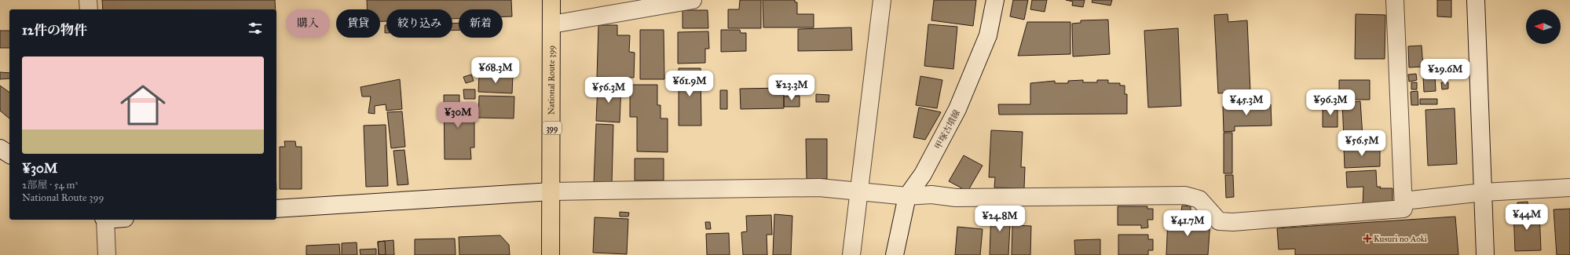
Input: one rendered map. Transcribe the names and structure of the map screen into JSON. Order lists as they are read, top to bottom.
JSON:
{
  "streets": {
    "highway": ["National Route 399", "399"],
    "street": ["甲塚古墳線"]
  },
  "places": {
    "health": ["Kusuri no Aoki"]
  },
  "north": "left",
  "page": {
    "chip": [
      "購入",
      "賃貸",
      "絞り込み",
      "新着"
    ],
    "heading": "12件の物件",
    "list": [
      {
        "name": "¥30M",
        "note": "2部屋 · 54 m² · National Route 399"
      }
    ],
    "price": [
      "¥68.3M",
      "¥29.6M",
      "¥61.9M",
      "¥23.3M",
      "¥56.3M",
      "¥45.3M",
      "¥96.3M",
      "¥30M",
      "¥56.5M",
      "¥44M",
      "¥24.8M",
      "¥41.7M"
    ]
  }
}
